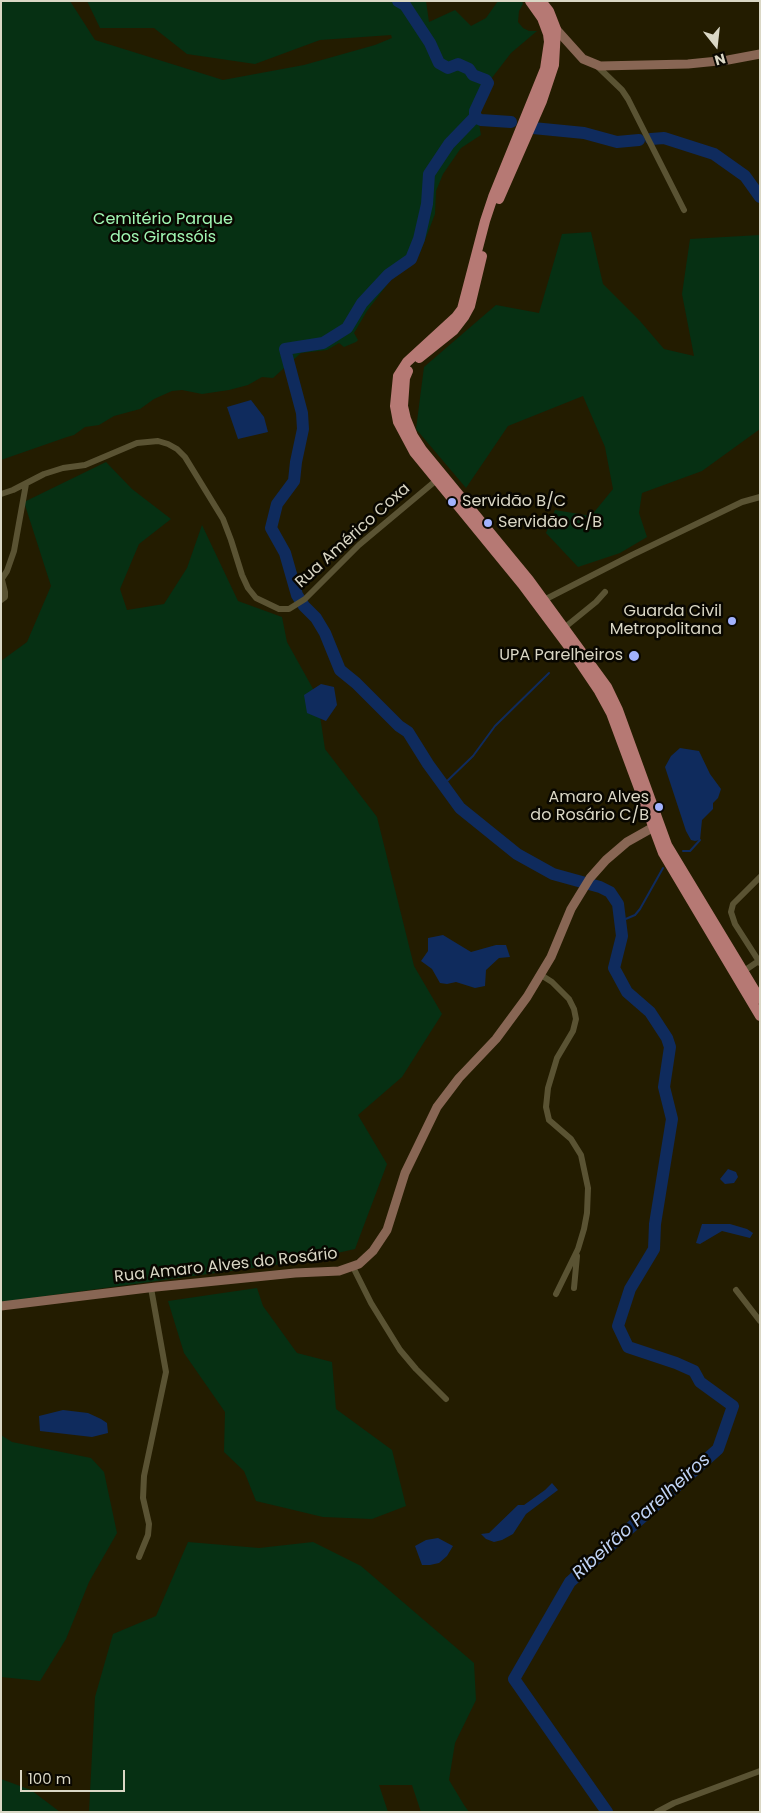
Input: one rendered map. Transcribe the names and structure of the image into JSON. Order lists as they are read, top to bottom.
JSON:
{
  "streets": {
    "street": ["Rua Américo Coxa", "Rua Amaro Alves do Rosário"]
  },
  "water": ["Ribeirão Parelheiros"],
  "parks": ["Cemitério Parque dos Girassóis"],
  "places": [
    "Servidão B/C",
    "Servidão C/B",
    "Guarda Civil Metropolitana",
    "UPA Parelheiros",
    "Amaro Alves do Rosário C/B"
  ],
  "scale_bar": "100 m",
  "north": "bottom"
}
